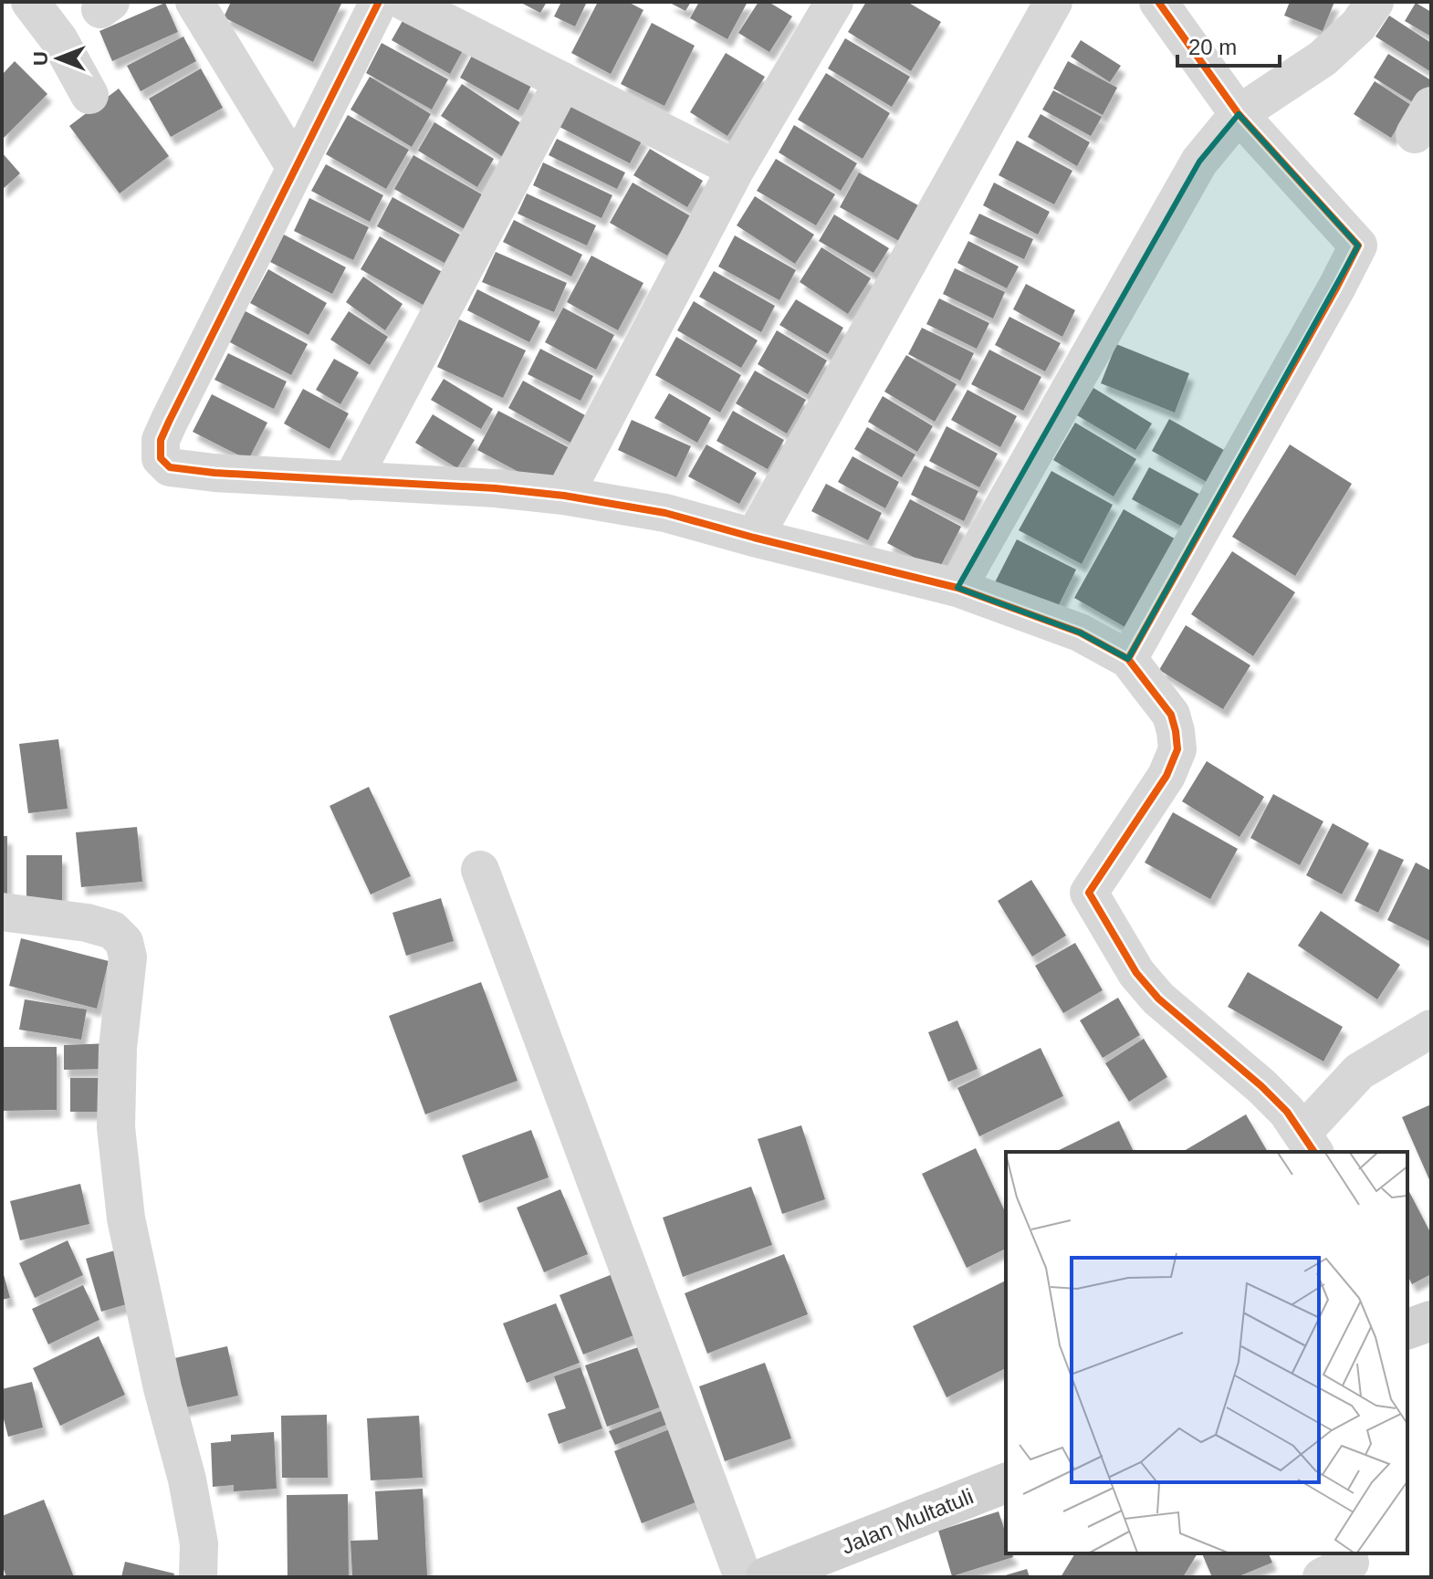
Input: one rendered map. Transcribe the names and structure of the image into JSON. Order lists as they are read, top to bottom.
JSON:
{
  "streets": {
    "main road": ["Jalan Multatuli"]
  },
  "scale_bar": "20 m",
  "north": "left"
}
